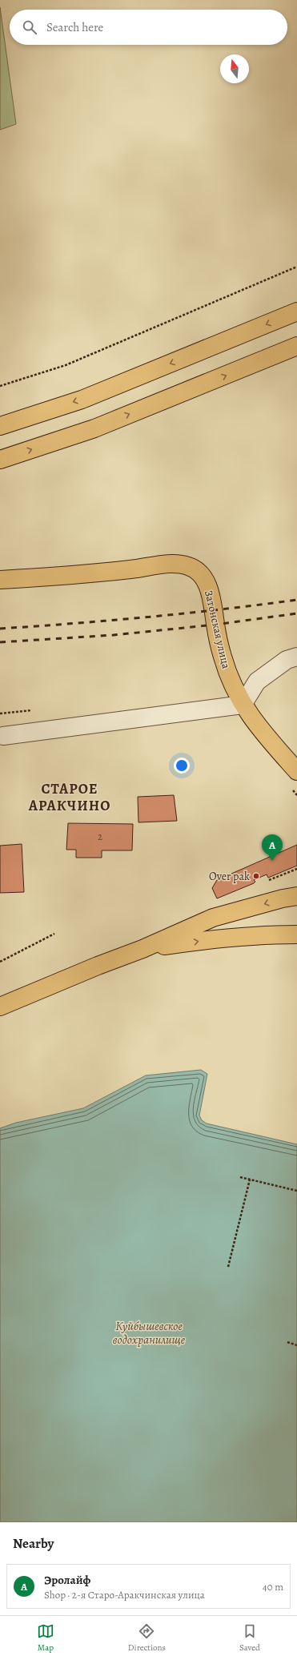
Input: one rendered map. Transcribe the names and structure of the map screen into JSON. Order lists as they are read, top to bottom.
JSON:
{
  "streets": {
    "main road": ["Затонская улица"]
  },
  "districts": ["СТАРОЕ АРАКЧИНО"],
  "water": ["Куйбышевское водохранилище"],
  "places": ["Over pak"],
  "house_numbers": ["2"],
  "north": "top",
  "page": {
    "search": "Search here",
    "pins": "A",
    "heading": "Nearby",
    "list": [
      {
        "mark": "A",
        "name": "Эролайф",
        "note": "Shop · 2-я Старо-Аракчинская улица",
        "value": "40 m"
      }
    ],
    "nav": ["Map", "Directions", "Saved"]
  }
}
